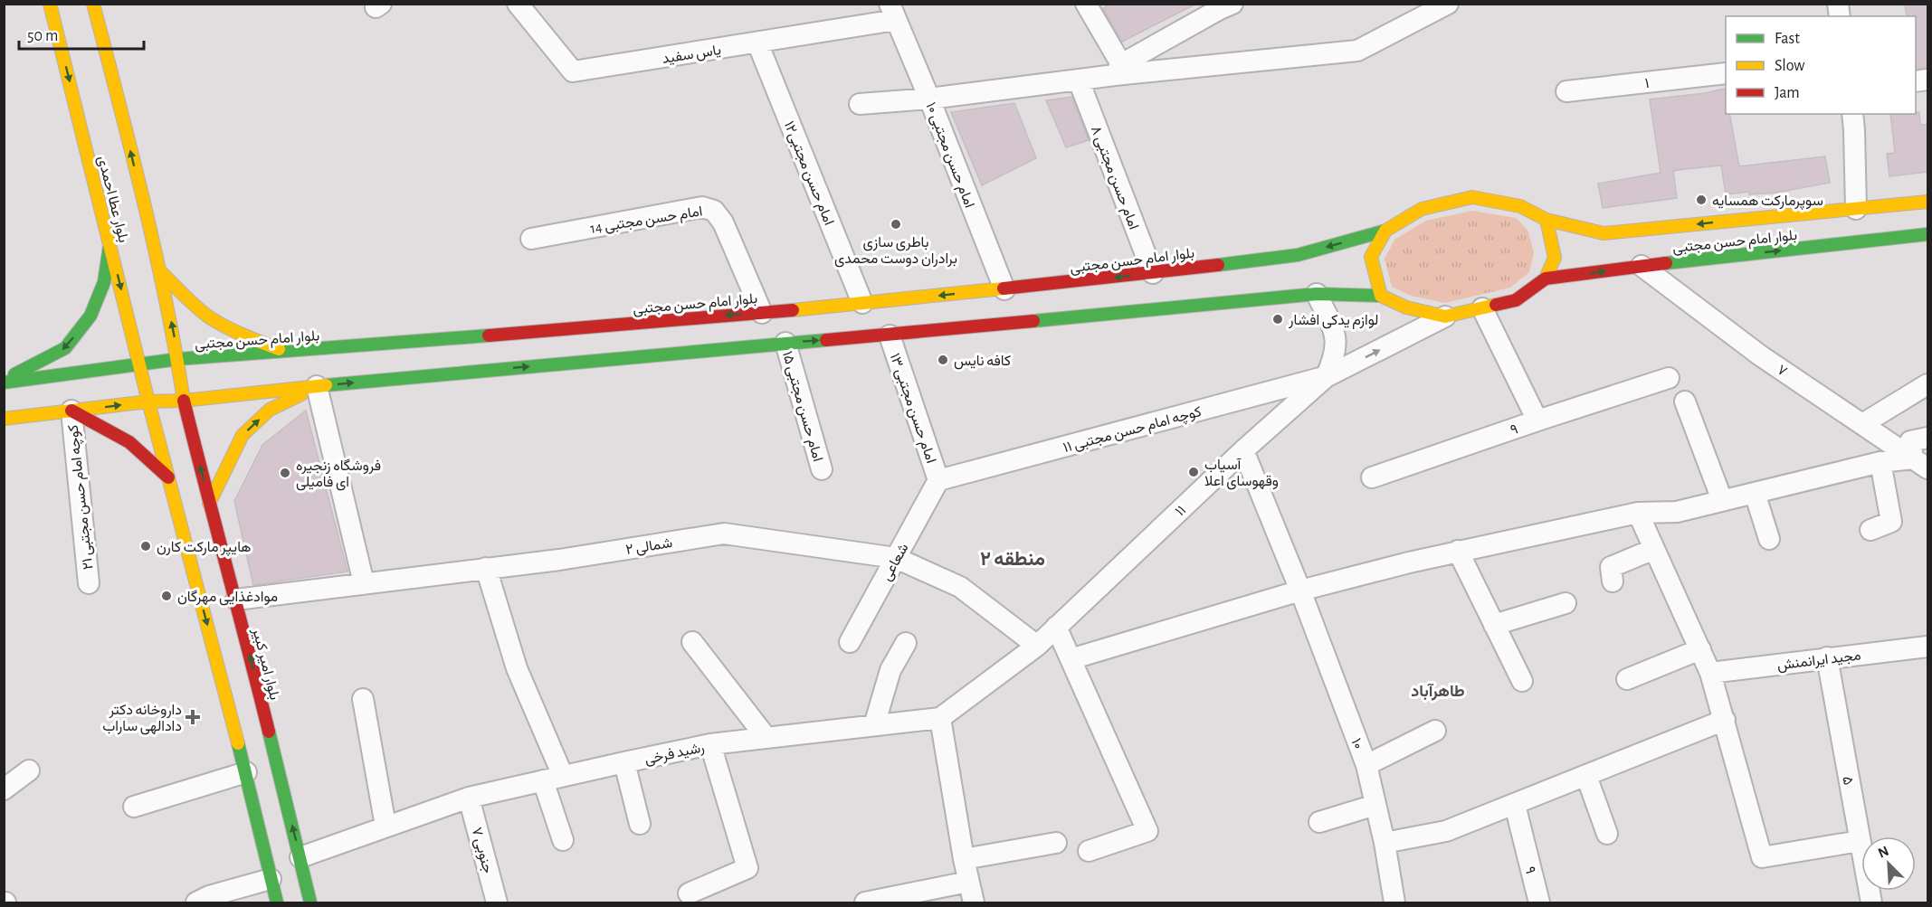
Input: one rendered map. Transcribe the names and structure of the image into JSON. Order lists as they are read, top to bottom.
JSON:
{
  "streets": {
    "main road": ["بلوار عطا احمدی", "بلوار امام حسن مجتبی", "بلوار امیر کبیر"],
    "street": [
      "یاس سفید",
      "۱",
      "امام حسن مجتبی ۱۰",
      "امام حسن مجتبی۱۲",
      "امام حسن مجتبی ۸",
      "امام حسن مجتبی 14",
      "۷",
      "امام حسن مجتبی ۱۵",
      "امام حسن مجتبی ۱۳",
      "کوچه امام حسن مجتبی ۱۱",
      "۹",
      "کوچه امام حسن مجتبی ۲۱",
      "۱۱",
      "۲ شمالی",
      "شعاعی",
      "مجید ایرانمنش",
      "۱۰",
      "رشید فرخی",
      "۵",
      "۷ جنوبی"
    ]
  },
  "crossings": [
    ["یاس سفید", "امام حسن مجتبی ۱۰"],
    ["یاس سفید", "امام حسن مجتبی۱۲"],
    ["امام حسن مجتبی ۱۰", "بلوار امام حسن مجتبی"],
    ["امام حسن مجتبی۱۲", "بلوار امام حسن مجتبی"],
    ["امام حسن مجتبی ۸", "بلوار امام حسن مجتبی"],
    ["بلوار عطا احمدی", "بلوار امام حسن مجتبی"],
    ["بلوار عطا احمدی", "بلوار امیر کبیر"],
    ["امام حسن مجتبی 14", "بلوار امام حسن مجتبی"],
    ["بلوار امام حسن مجتبی", "۷"],
    ["بلوار امام حسن مجتبی", "۹"],
    ["بلوار امام حسن مجتبی", "۱۱"],
    ["امام حسن مجتبی ۱۳", "کوچه امام حسن مجتبی ۱۱"],
    ["امام حسن مجتبی ۱۳", "شعاعی"],
    ["کوچه امام حسن مجتبی ۱۱", "۱۱"],
    ["کوچه امام حسن مجتبی ۱۱", "شعاعی"],
    ["۹", "۱۱"],
    ["۱۱", "۲ شمالی"],
    ["۱۱", "۱۰"],
    ["۲ شمالی", "شعاعی"],
    ["۲ شمالی", "بلوار امیر کبیر"],
    ["مجید ایرانمنش", "۵"],
    ["بلوار امیر کبیر", "رشید فرخی"],
    ["رشید فرخی", "۷ جنوبی"]
  ],
  "districts": ["منطقه ۲", "طاهرآباد"],
  "places": {
    "other": [
      "سوپرمارکت همسایه",
      "باطری سازی برادران دوست محمدی",
      "لوازم یدکی افشار",
      "کافه نایس",
      "آسیاب وقهوسای اعلا",
      "فروشگاه زنجیره ای فامیلی",
      "هایپر مارکت کارن",
      "موادغذایی مهرگان"
    ],
    "health": ["داروخانه دکتر دادالهی ساراب"]
  },
  "legend": ["Fast", "Slow", "Jam"],
  "scale_bar": "50 m",
  "north": "top left"
}
